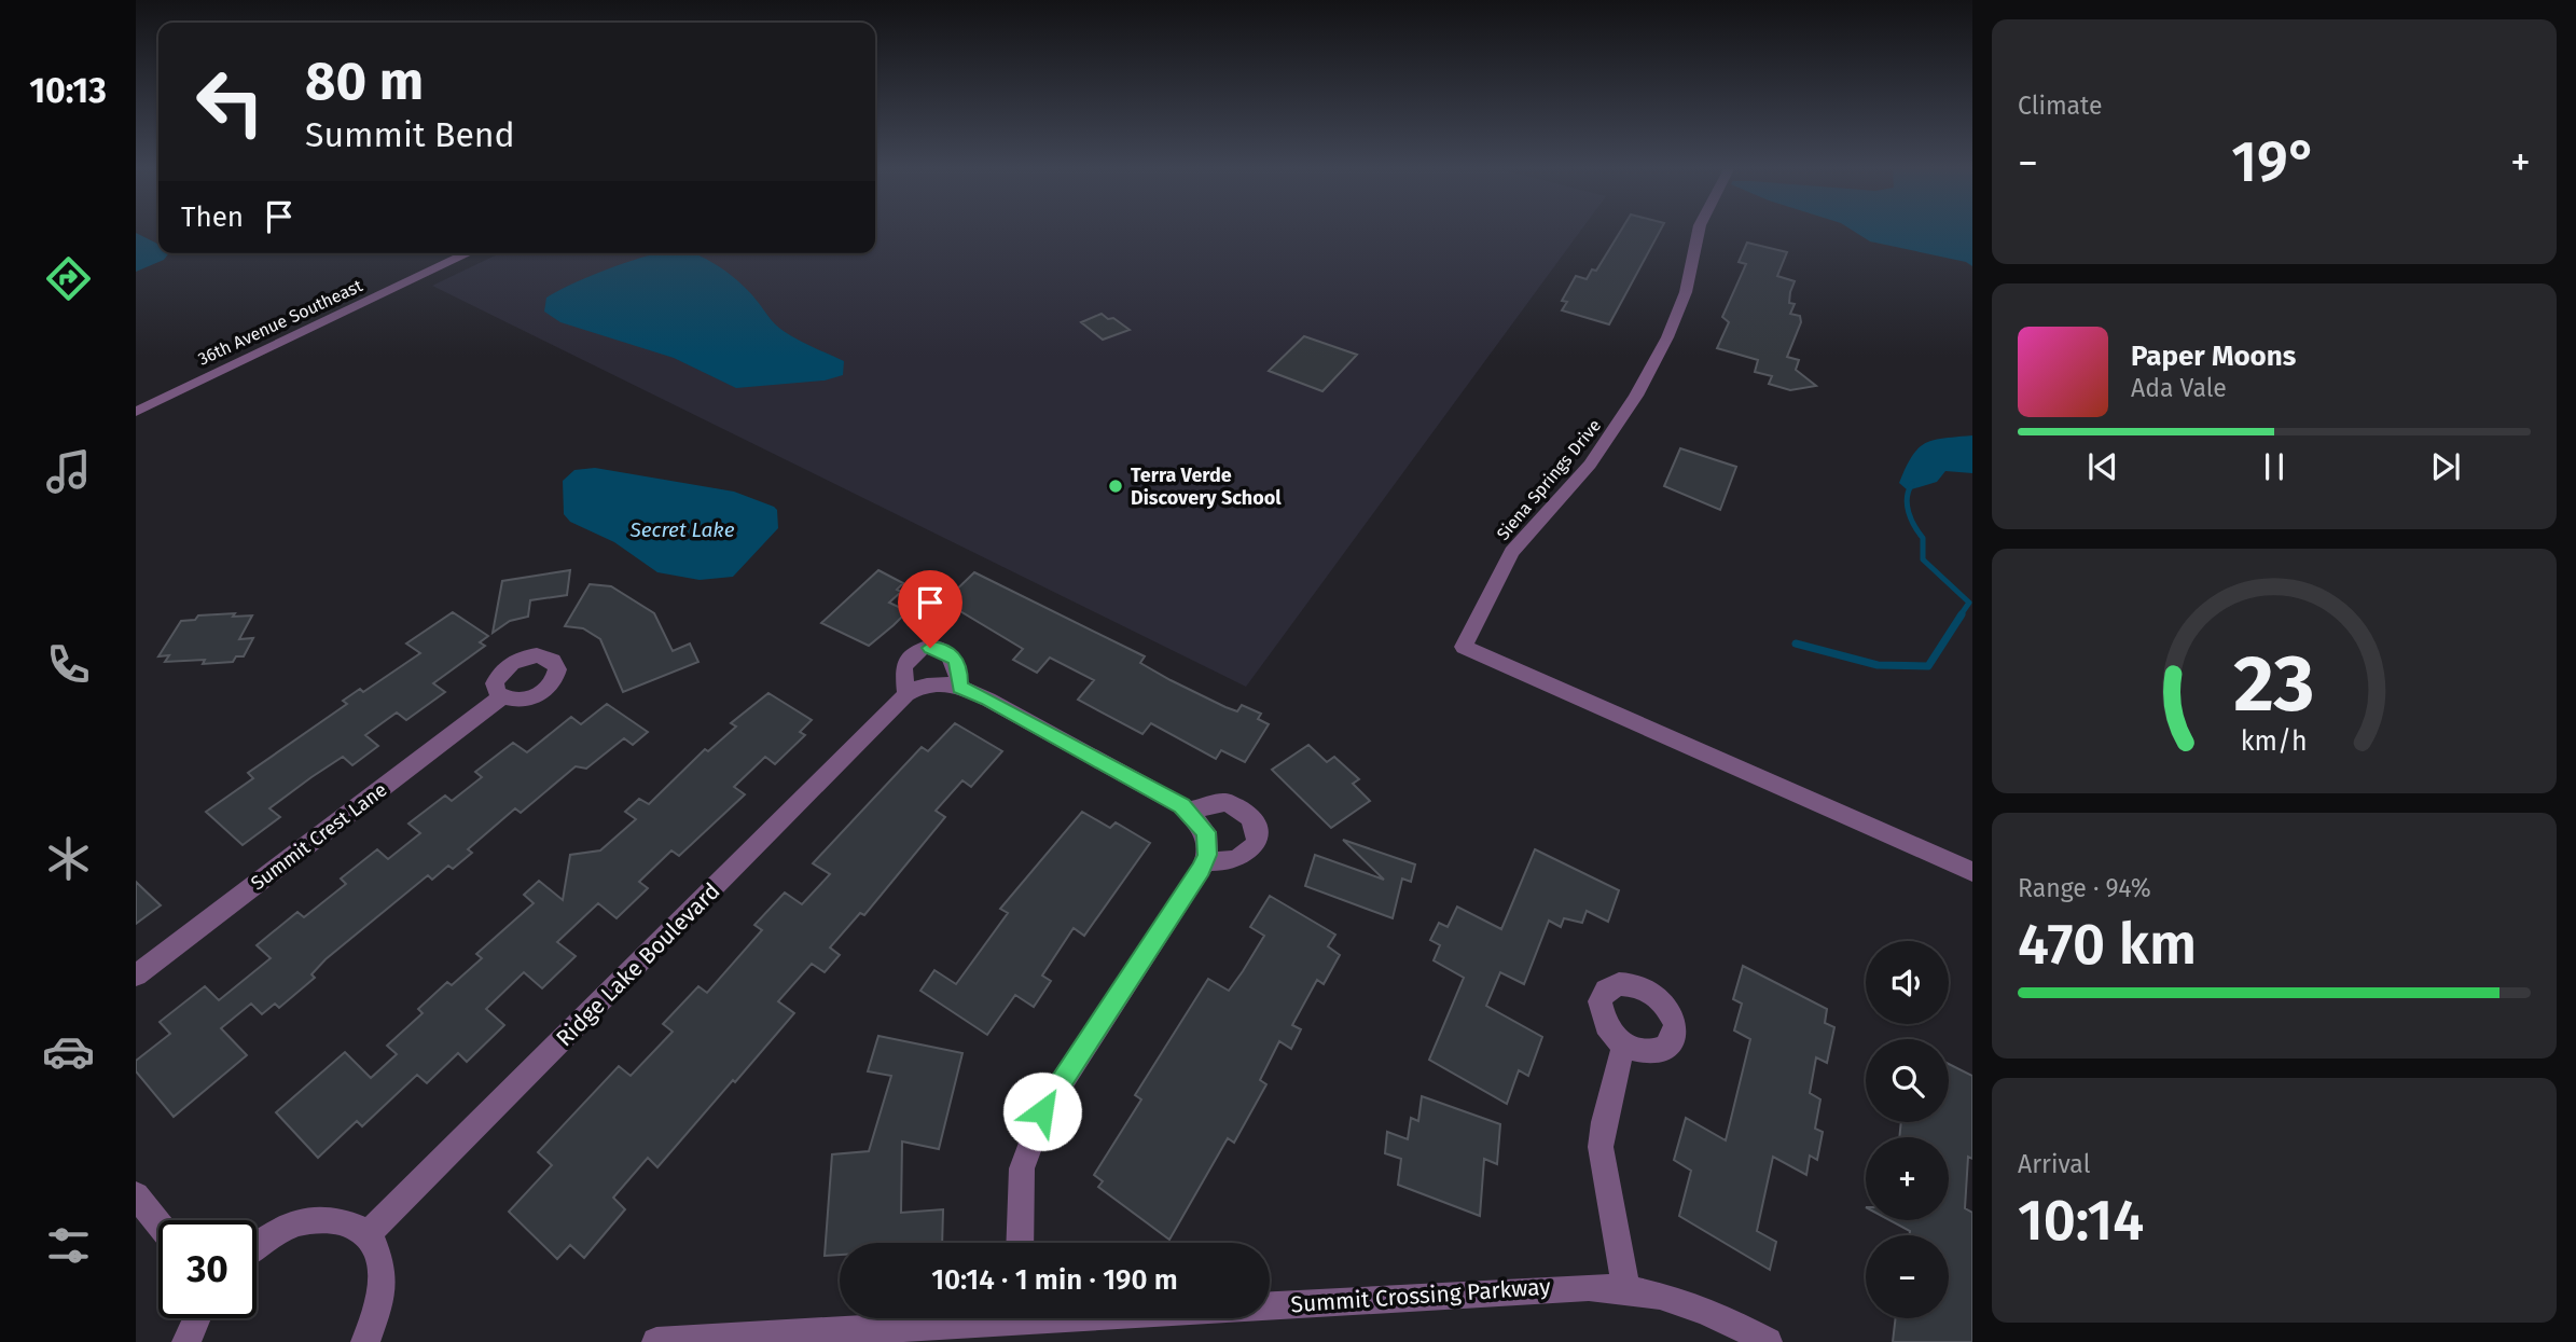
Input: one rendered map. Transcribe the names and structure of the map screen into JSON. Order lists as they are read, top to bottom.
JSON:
{
  "streets": {
    "street": [
      "36th Avenue Southeast",
      "Siena Springs Drive",
      "Summit Crest Lane",
      "Ridge Lake Boulevard",
      "Summit Crossing Parkway"
    ]
  },
  "water": ["Secret Lake"],
  "places": ["Terra Verde Discovery School"],
  "page": {
    "tabs": "10:13",
    "tile": [
      "Climate",
      ["Range · 94%", "470 km"],
      ["Arrival", "10:14"]
    ],
    "turn": ["80 m", "Summit Bend"],
    "heat": ["−", "19°", "+"],
    "then": "Then",
    "song": ["Paper Moons", "Ada Vale"],
    "map_buttons": ["+", "−"],
    "limit": "30",
    "trip": "10:14 · 1 min · 190 m",
    "gauge": ["23", "km/h"]
  }
}
